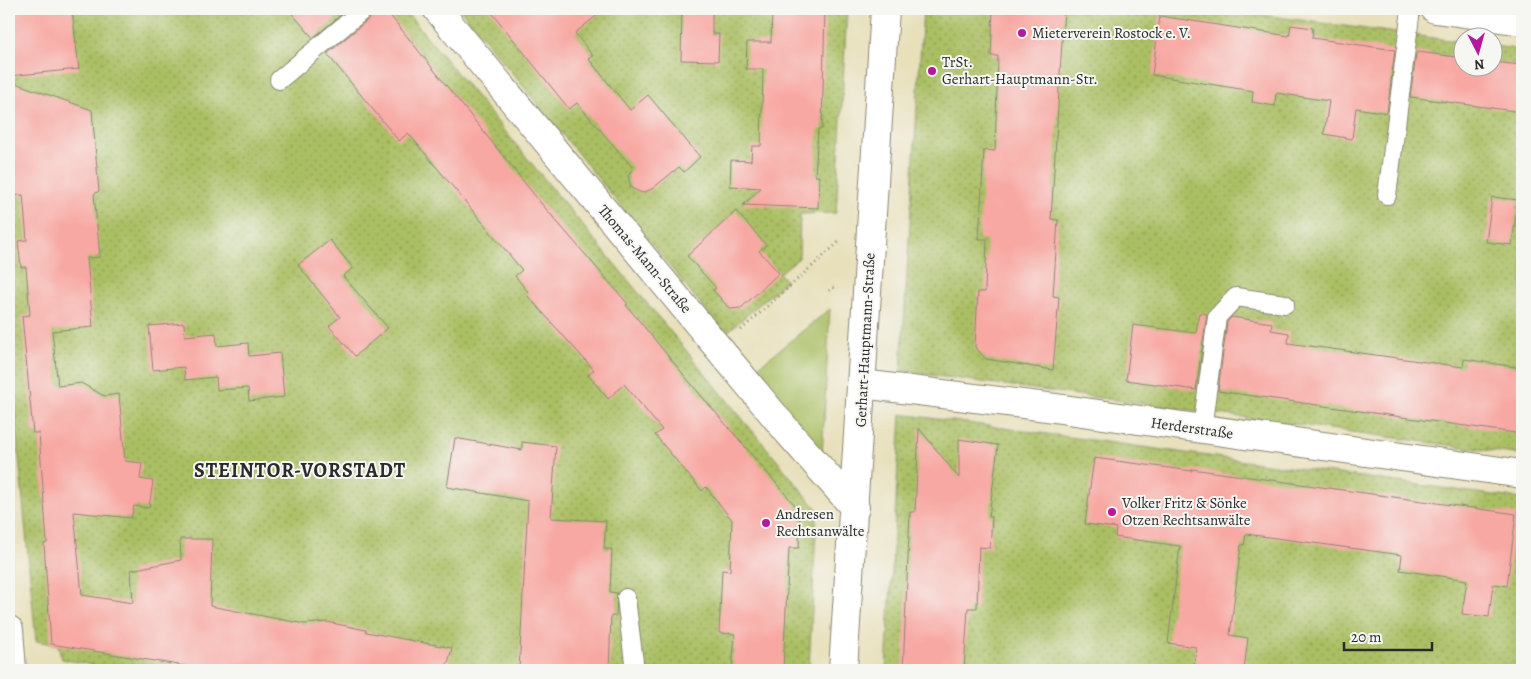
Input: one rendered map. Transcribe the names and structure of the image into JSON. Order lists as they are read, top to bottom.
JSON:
{
  "streets": {
    "street": ["Thomas-Mann-Straße", "Gerhart-Hauptmann-Straße", "Herderstraße"]
  },
  "crossings": [
    ["Thomas-Mann-Straße", "Gerhart-Hauptmann-Straße"],
    ["Gerhart-Hauptmann-Straße", "Herderstraße"]
  ],
  "districts": ["STEINTOR-VORSTADT"],
  "places": [
    "Mieterverein Rostock e. V.",
    "TrSt. Gerhart-Hauptmann-Str.",
    "Volker Fritz & Sönke Otzen Rechtsanwälte",
    "Andresen Rechtsanwälte"
  ],
  "scale_bar": "20 m",
  "north": "bottom"
}
